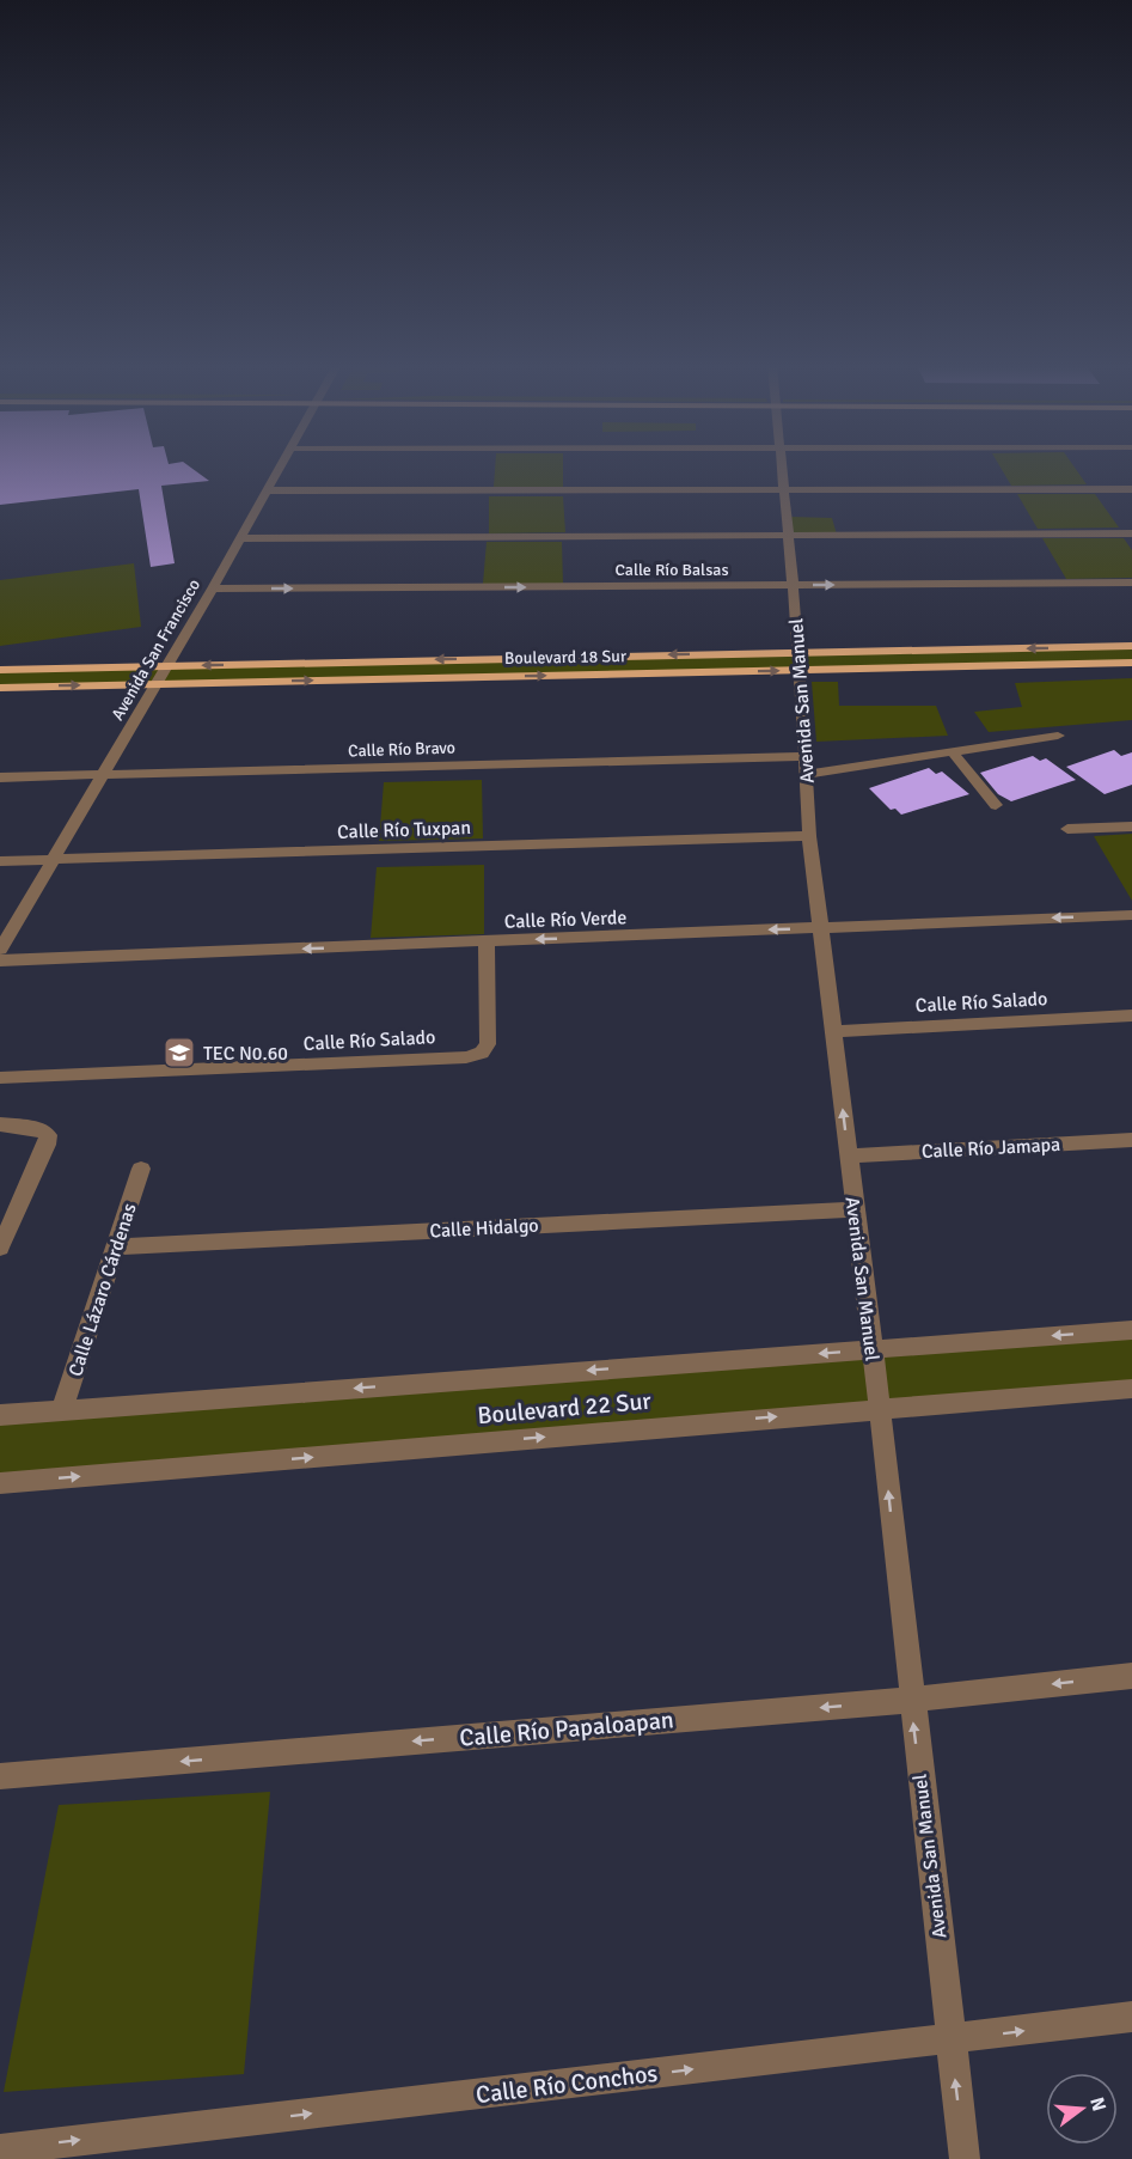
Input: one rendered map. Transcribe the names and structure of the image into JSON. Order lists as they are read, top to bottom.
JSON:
{
  "streets": {
    "main road": ["Boulevard 18 Sur"],
    "street": [
      "Calle Río Balsas",
      "Avenida San Francisco",
      "Avenida San Manuel",
      "Calle Río Bravo",
      "Calle Río Tuxpan",
      "Calle Río Verde",
      "Calle Río Salado",
      "Calle Río Jamapa",
      "Calle Hidalgo",
      "Calle Lázaro Cárdenas",
      "Boulevard 22 Sur",
      "Calle Río Papaloapan",
      "Calle Río Conchos"
    ]
  },
  "crossings": [
    ["Calle Río Balsas", "Avenida San Francisco"],
    ["Calle Río Balsas", "Avenida San Manuel"],
    ["Avenida San Francisco", "Boulevard 18 Sur"],
    ["Avenida San Francisco", "Calle Río Bravo"],
    ["Avenida San Francisco", "Calle Río Tuxpan"],
    ["Boulevard 18 Sur", "Avenida San Manuel"],
    ["Avenida San Manuel", "Calle Río Bravo"],
    ["Avenida San Manuel", "Calle Río Tuxpan"],
    ["Avenida San Manuel", "Calle Río Verde"],
    ["Avenida San Manuel", "Calle Río Salado"],
    ["Avenida San Manuel", "Calle Río Jamapa"],
    ["Avenida San Manuel", "Calle Hidalgo"],
    ["Avenida San Manuel", "Boulevard 22 Sur"],
    ["Avenida San Manuel", "Calle Río Papaloapan"],
    ["Avenida San Manuel", "Calle Río Conchos"],
    ["Calle Río Verde", "Calle Río Salado"],
    ["Calle Hidalgo", "Calle Lázaro Cárdenas"],
    ["Calle Lázaro Cárdenas", "Boulevard 22 Sur"]
  ],
  "one_way": [
    "Avenida San Manuel",
    "Calle Río Verde",
    "Calle Río Papaloapan",
    "Calle Río Conchos"
  ],
  "places": {
    "school or university": ["TEC N0.60"]
  },
  "north": "right"
}
